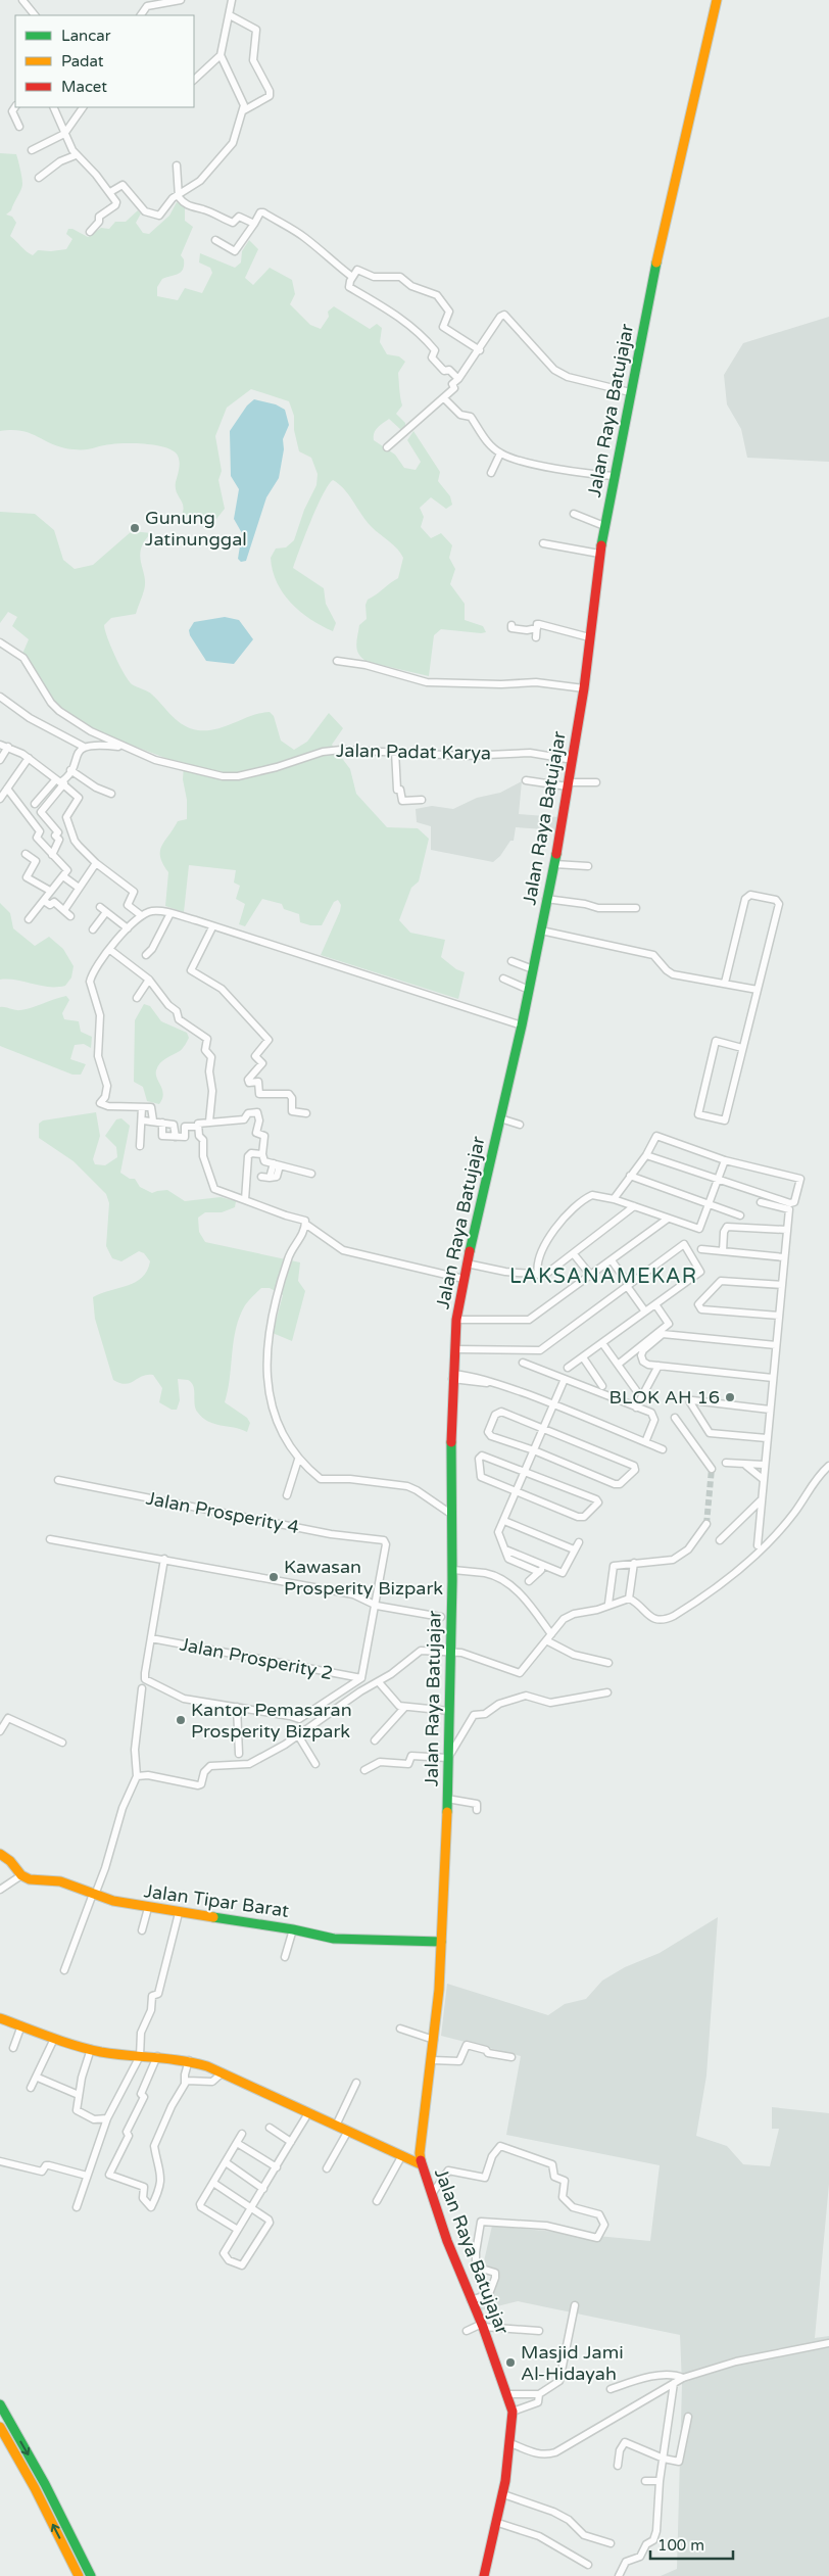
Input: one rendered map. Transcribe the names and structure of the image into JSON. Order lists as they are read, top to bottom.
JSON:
{
  "streets": {
    "main road": ["Jalan Raya Batujajar", "Jalan Tipar Barat"],
    "street": ["Jalan Padat Karya", "Jalan Prosperity 4", "Jalan Prosperity 2"]
  },
  "crossings": [
    ["Jalan Raya Batujajar", "Jalan Padat Karya"],
    ["Jalan Raya Batujajar", "Jalan Tipar Barat"]
  ],
  "districts": ["LAKSANAMEKAR"],
  "places": [
    "Gunung Jatinunggal",
    "BLOK AH 16",
    "Kawasan Prosperity Bizpark",
    "Kantor Pemasaran Prosperity Bizpark",
    "Masjid Jami Al-Hidayah"
  ],
  "legend": ["Lancar", "Padat", "Macet"],
  "scale_bar": "100 m"
}
